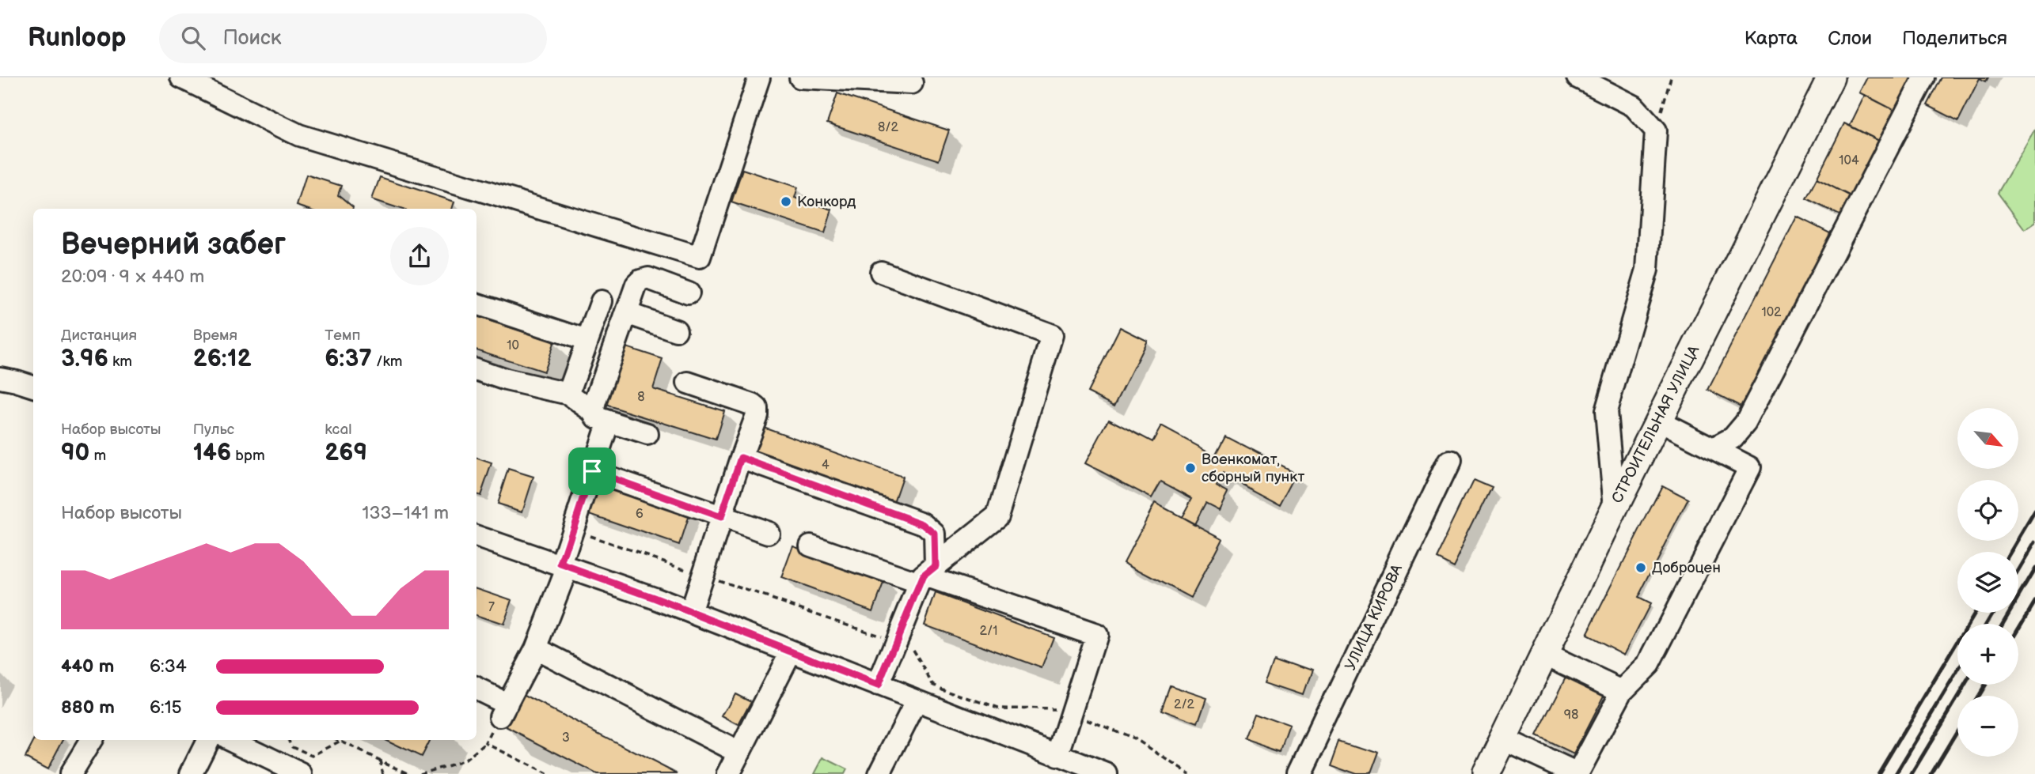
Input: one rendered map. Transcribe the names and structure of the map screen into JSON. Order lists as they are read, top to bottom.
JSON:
{
  "streets": {
    "main road": ["СТРОИТЕЛЬНАЯ УЛИЦА"],
    "street": ["УЛИЦА КИРОВА"]
  },
  "places": ["Конкорд", "Военкомат, сборный пункт", "Доброцен"],
  "house_numbers": [
    "8/2",
    "104",
    "102",
    "10",
    "8",
    "4",
    "6",
    "7",
    "2/1",
    "2/2",
    "98",
    "3"
  ],
  "north": "bottom right",
  "page": {
    "header": "Runloop",
    "search": "Поиск",
    "nav": ["Карта", "Слои", "Поделиться"],
    "heading": ["Вечерний забег", "20:09 · 9 × 440 m"],
    "stats": [
      ["Дистанция", "3.96 km"],
      ["Время", "26:12"],
      ["Темп", "6:37 /km"],
      ["Набор высоты", "90 m"],
      ["Пульс", "146 bpm"],
      ["kcal", "269"]
    ],
    "map_buttons": ["+", "−"],
    "chart": ["Набор высоты", "133–141 m"],
    "list": [
      {
        "name": "440 m",
        "note": "6:34"
      },
      {
        "name": "880 m",
        "note": "6:15"
      }
    ]
  }
}
